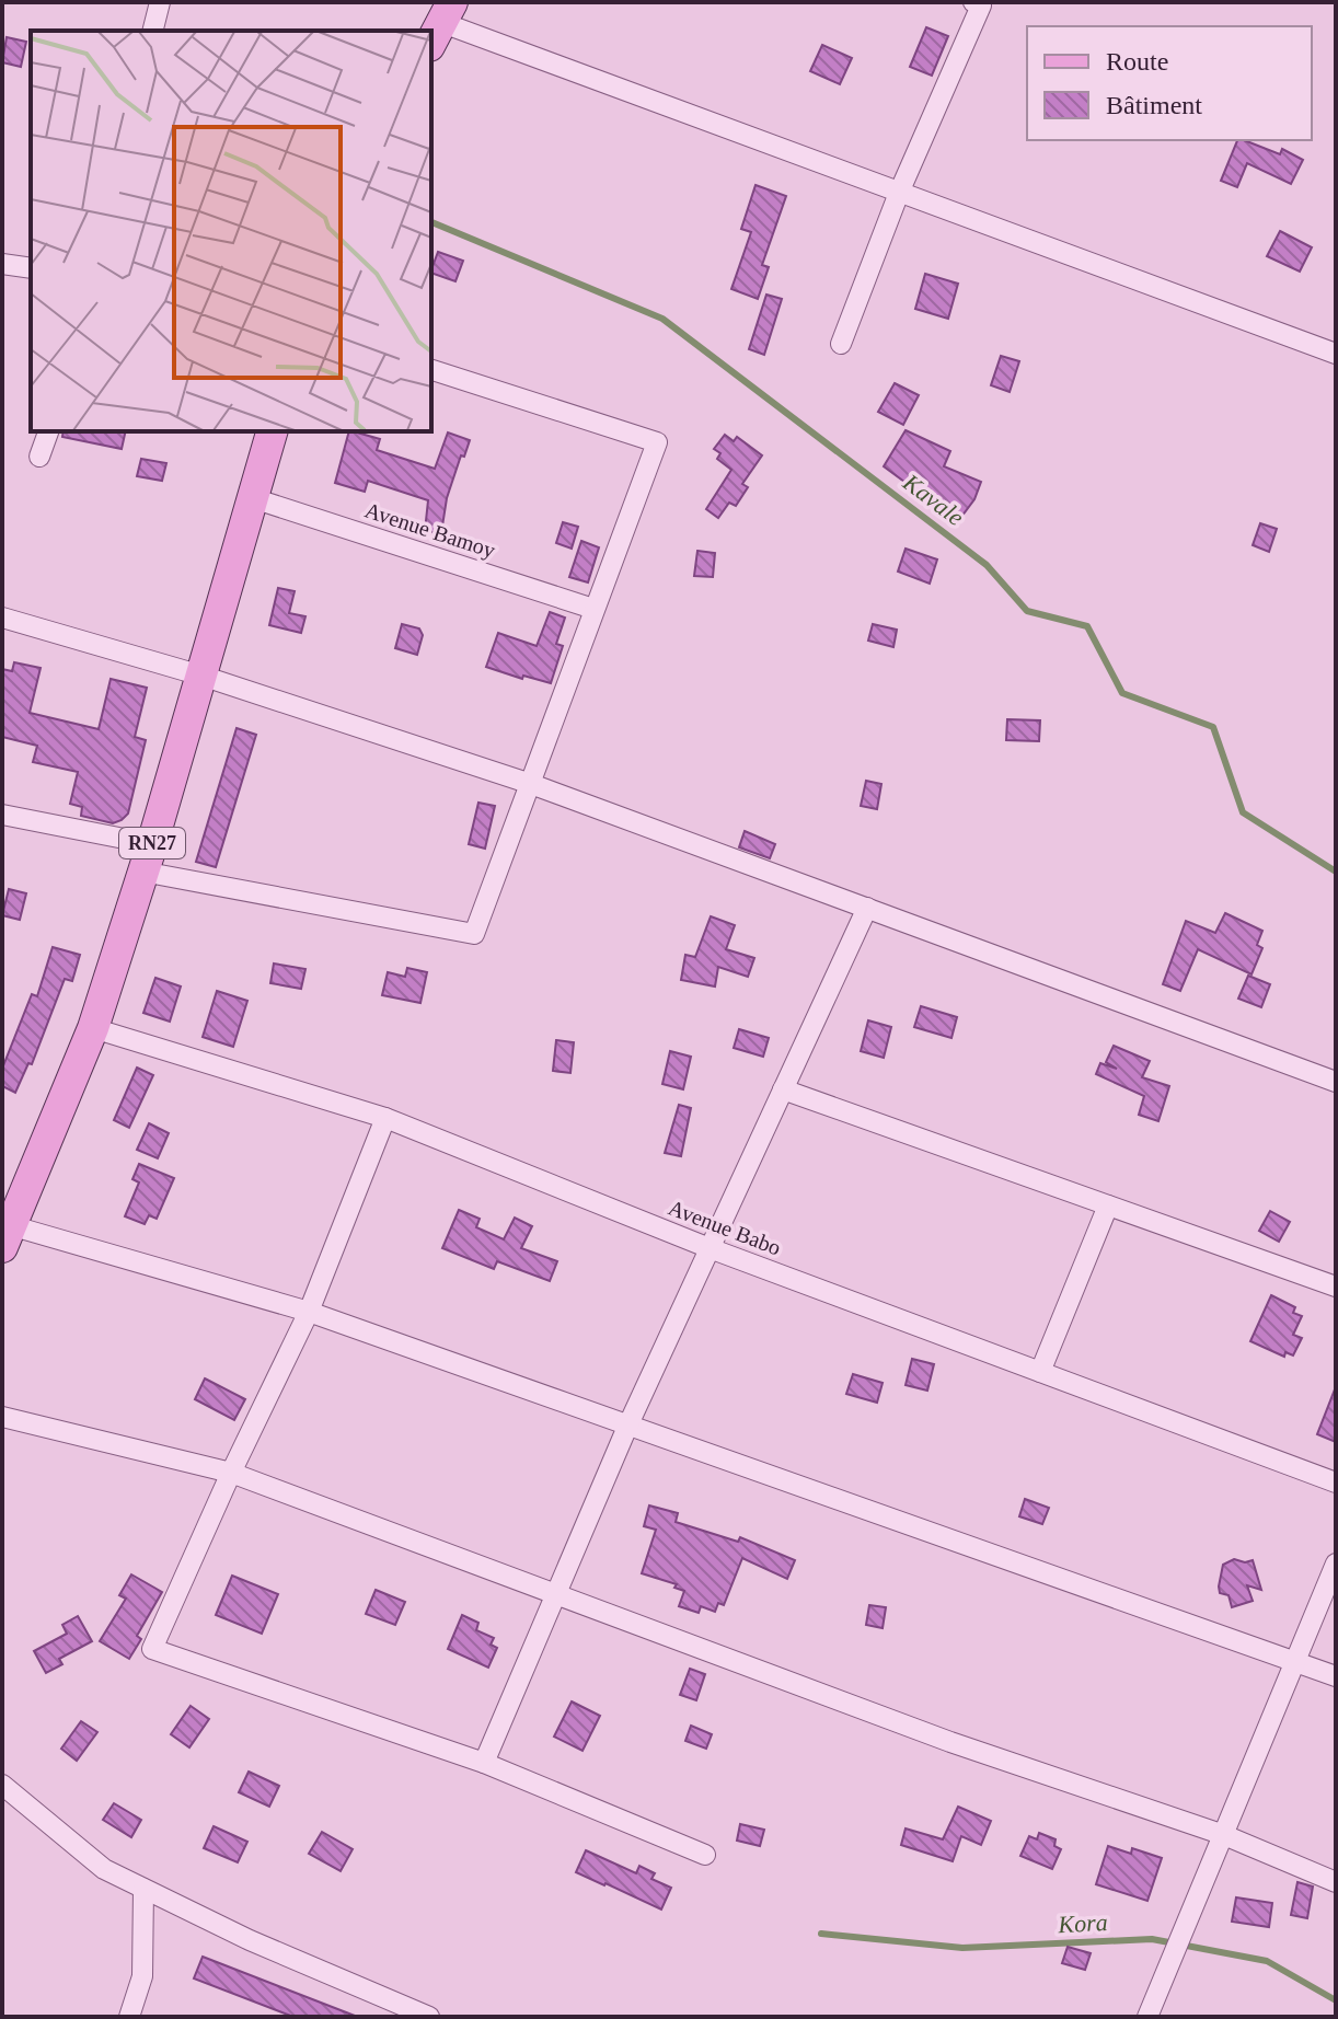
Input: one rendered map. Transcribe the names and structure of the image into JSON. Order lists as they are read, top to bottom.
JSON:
{
  "streets": {
    "main road": ["RN27"],
    "street": ["Avenue Bamoy", "Avenue Babo"]
  },
  "crossings": [
    ["Avenue Bamoy", "RN27"],
    ["RN27", "Avenue Babo"]
  ],
  "water": ["Kavale", "Kora"],
  "legend": ["Route", "Bâtiment"]
}
